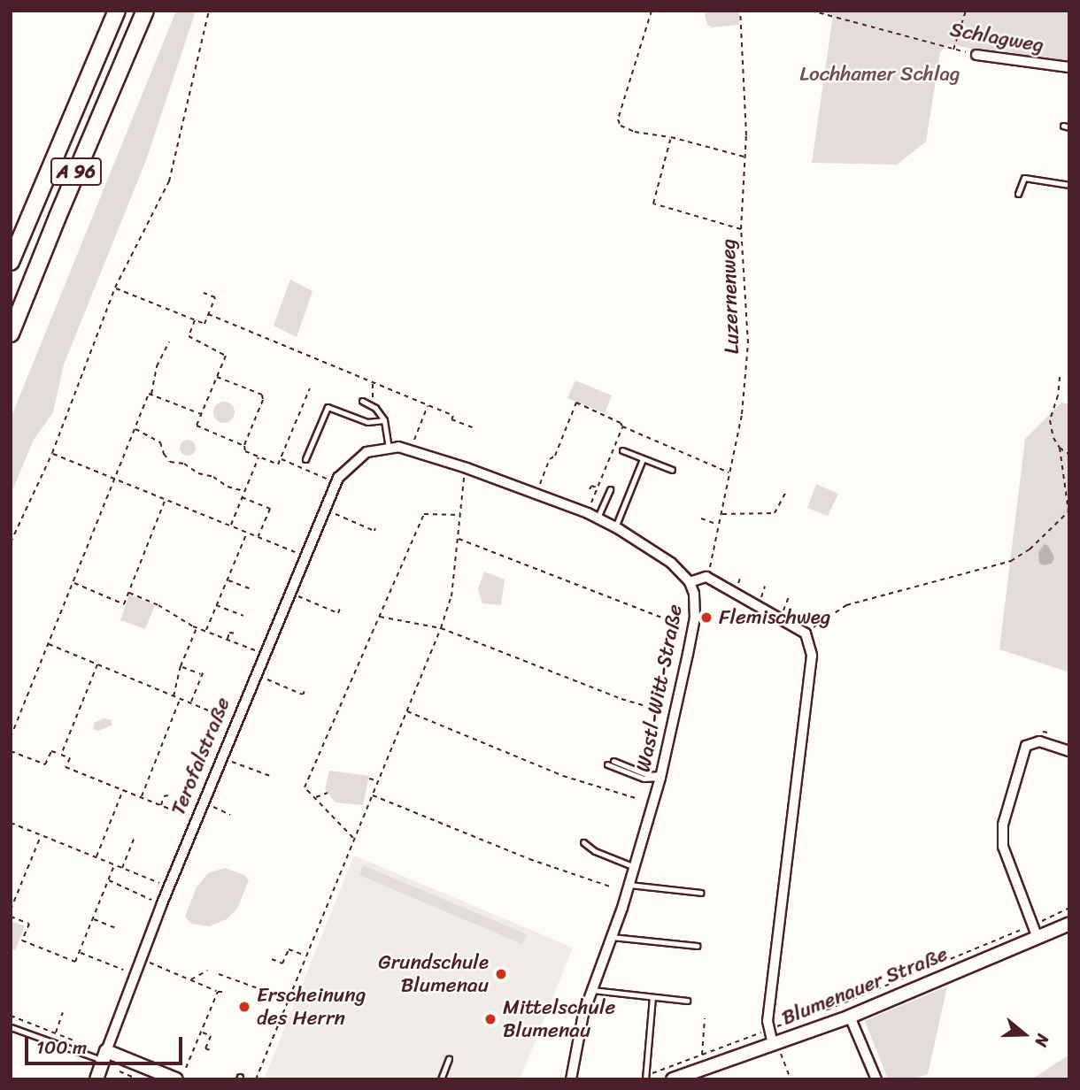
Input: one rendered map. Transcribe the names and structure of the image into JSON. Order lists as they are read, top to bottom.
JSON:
{
  "streets": {
    "highway": ["A 96"],
    "street": [
      "Schlagweg",
      "Wastl-Witt-Straße",
      "Terofalstraße",
      "Blumenauer Straße"
    ],
    "path": ["Luzernenweg"]
  },
  "crossings": [
    ["Wastl-Witt-Straße", "Terofalstraße"]
  ],
  "parks": ["Lochhamer Schlag"],
  "places": [
    "Flemischweg",
    "Grundschule Blumenau",
    "Erscheinung des Herrn",
    "Mittelschule Blumenau"
  ],
  "scale_bar": "100 m",
  "north": "right"
}
